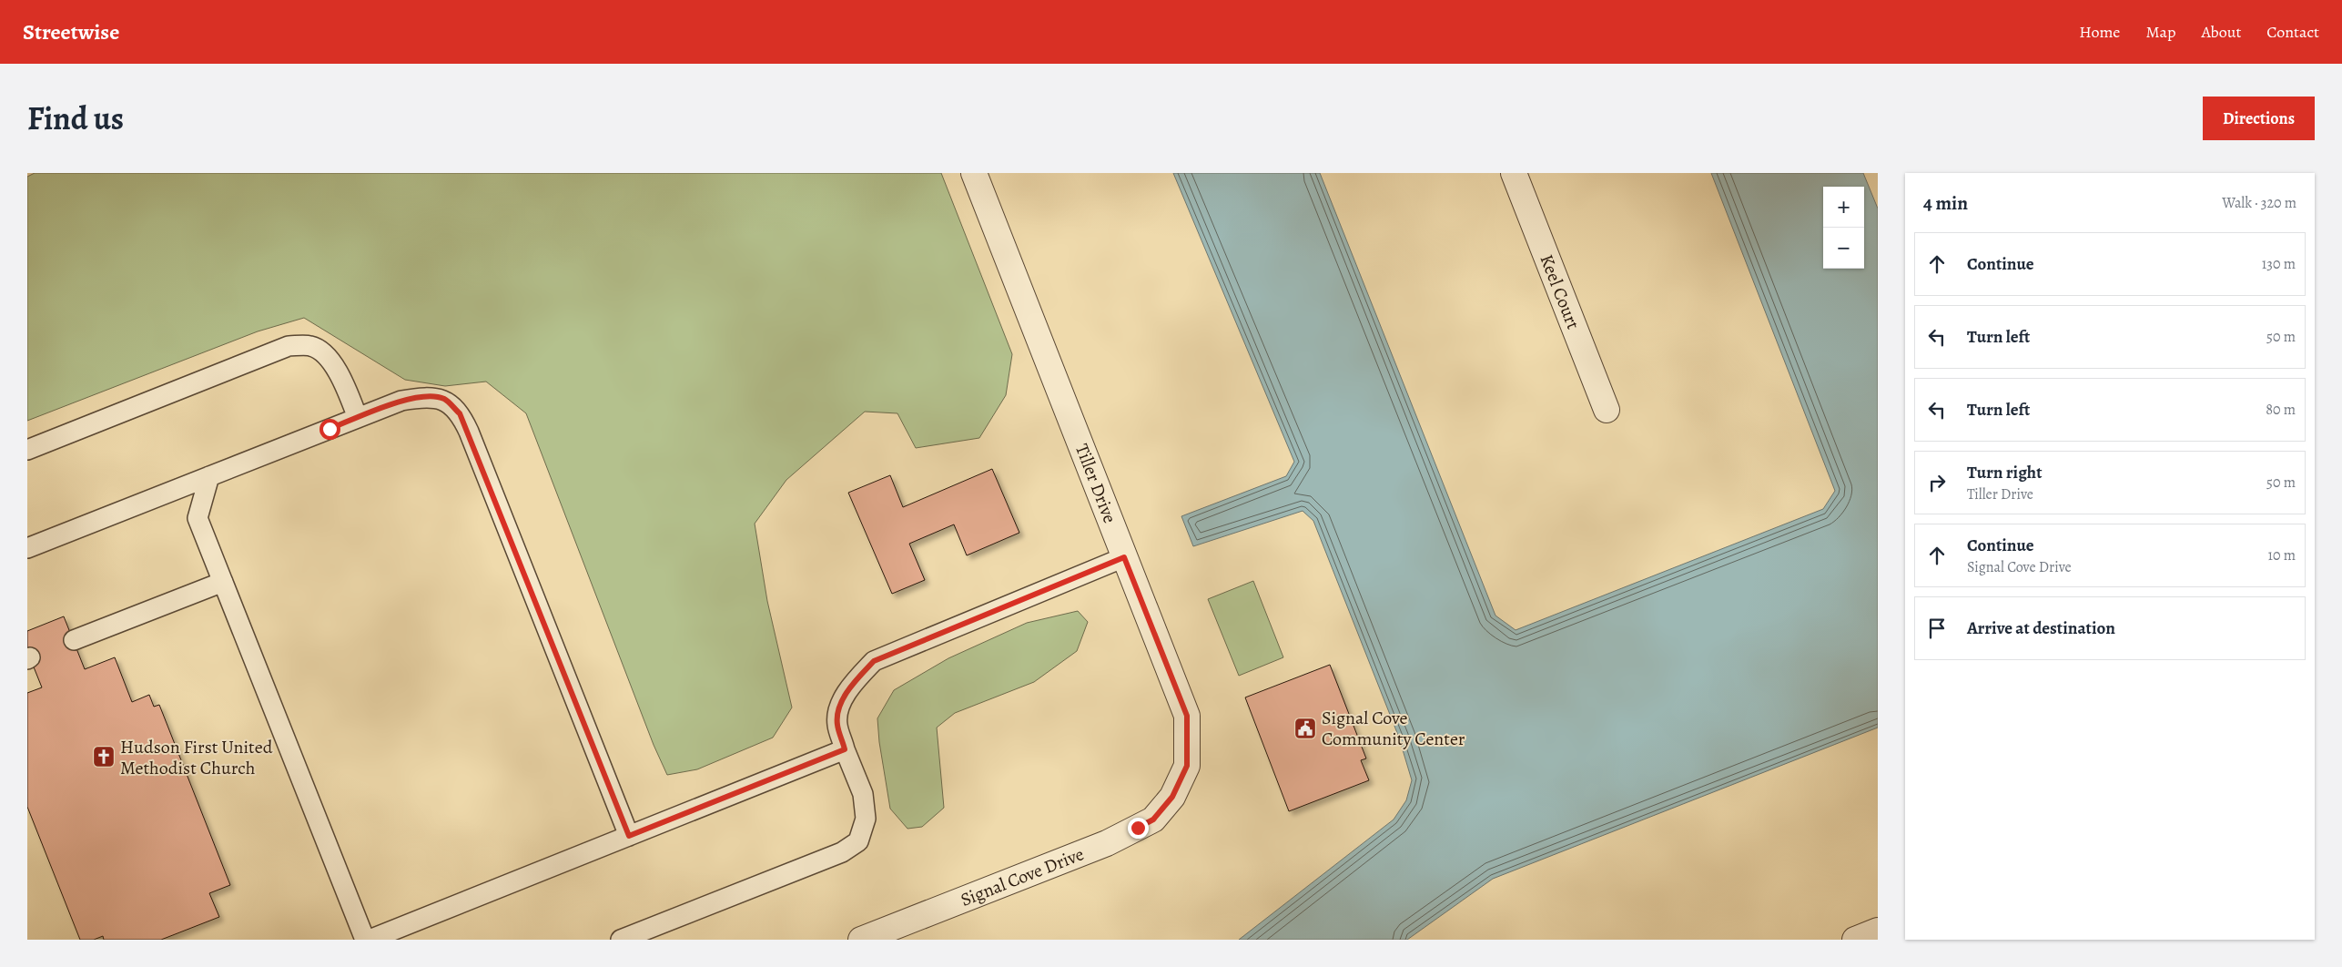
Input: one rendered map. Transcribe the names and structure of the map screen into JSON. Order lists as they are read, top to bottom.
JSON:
{
  "streets": {
    "street": ["Keel Court", "Tiller Drive", "Signal Cove Drive"]
  },
  "crossings": [
    ["Tiller Drive", "Signal Cove Drive"]
  ],
  "places": {
    "public building": ["Signal Cove Community Center"],
    "church": ["Hudson First United Methodist Church"]
  },
  "page": {
    "header": "Streetwise",
    "nav": [
      "Home",
      "Map",
      "About",
      "Contact"
    ],
    "title": "Find us",
    "buttons": "Directions",
    "heading": ["4 min", "Walk · 320 m"],
    "map_buttons": ["+", "−"],
    "list": [
      ["Continue", "130 m"],
      ["Turn left", "50 m"],
      ["Turn left", "80 m"],
      ["Turn right", "Tiller Drive", "50 m"],
      ["Continue", "Signal Cove Drive", "10 m"],
      "Arrive at destination"
    ]
  }
}
